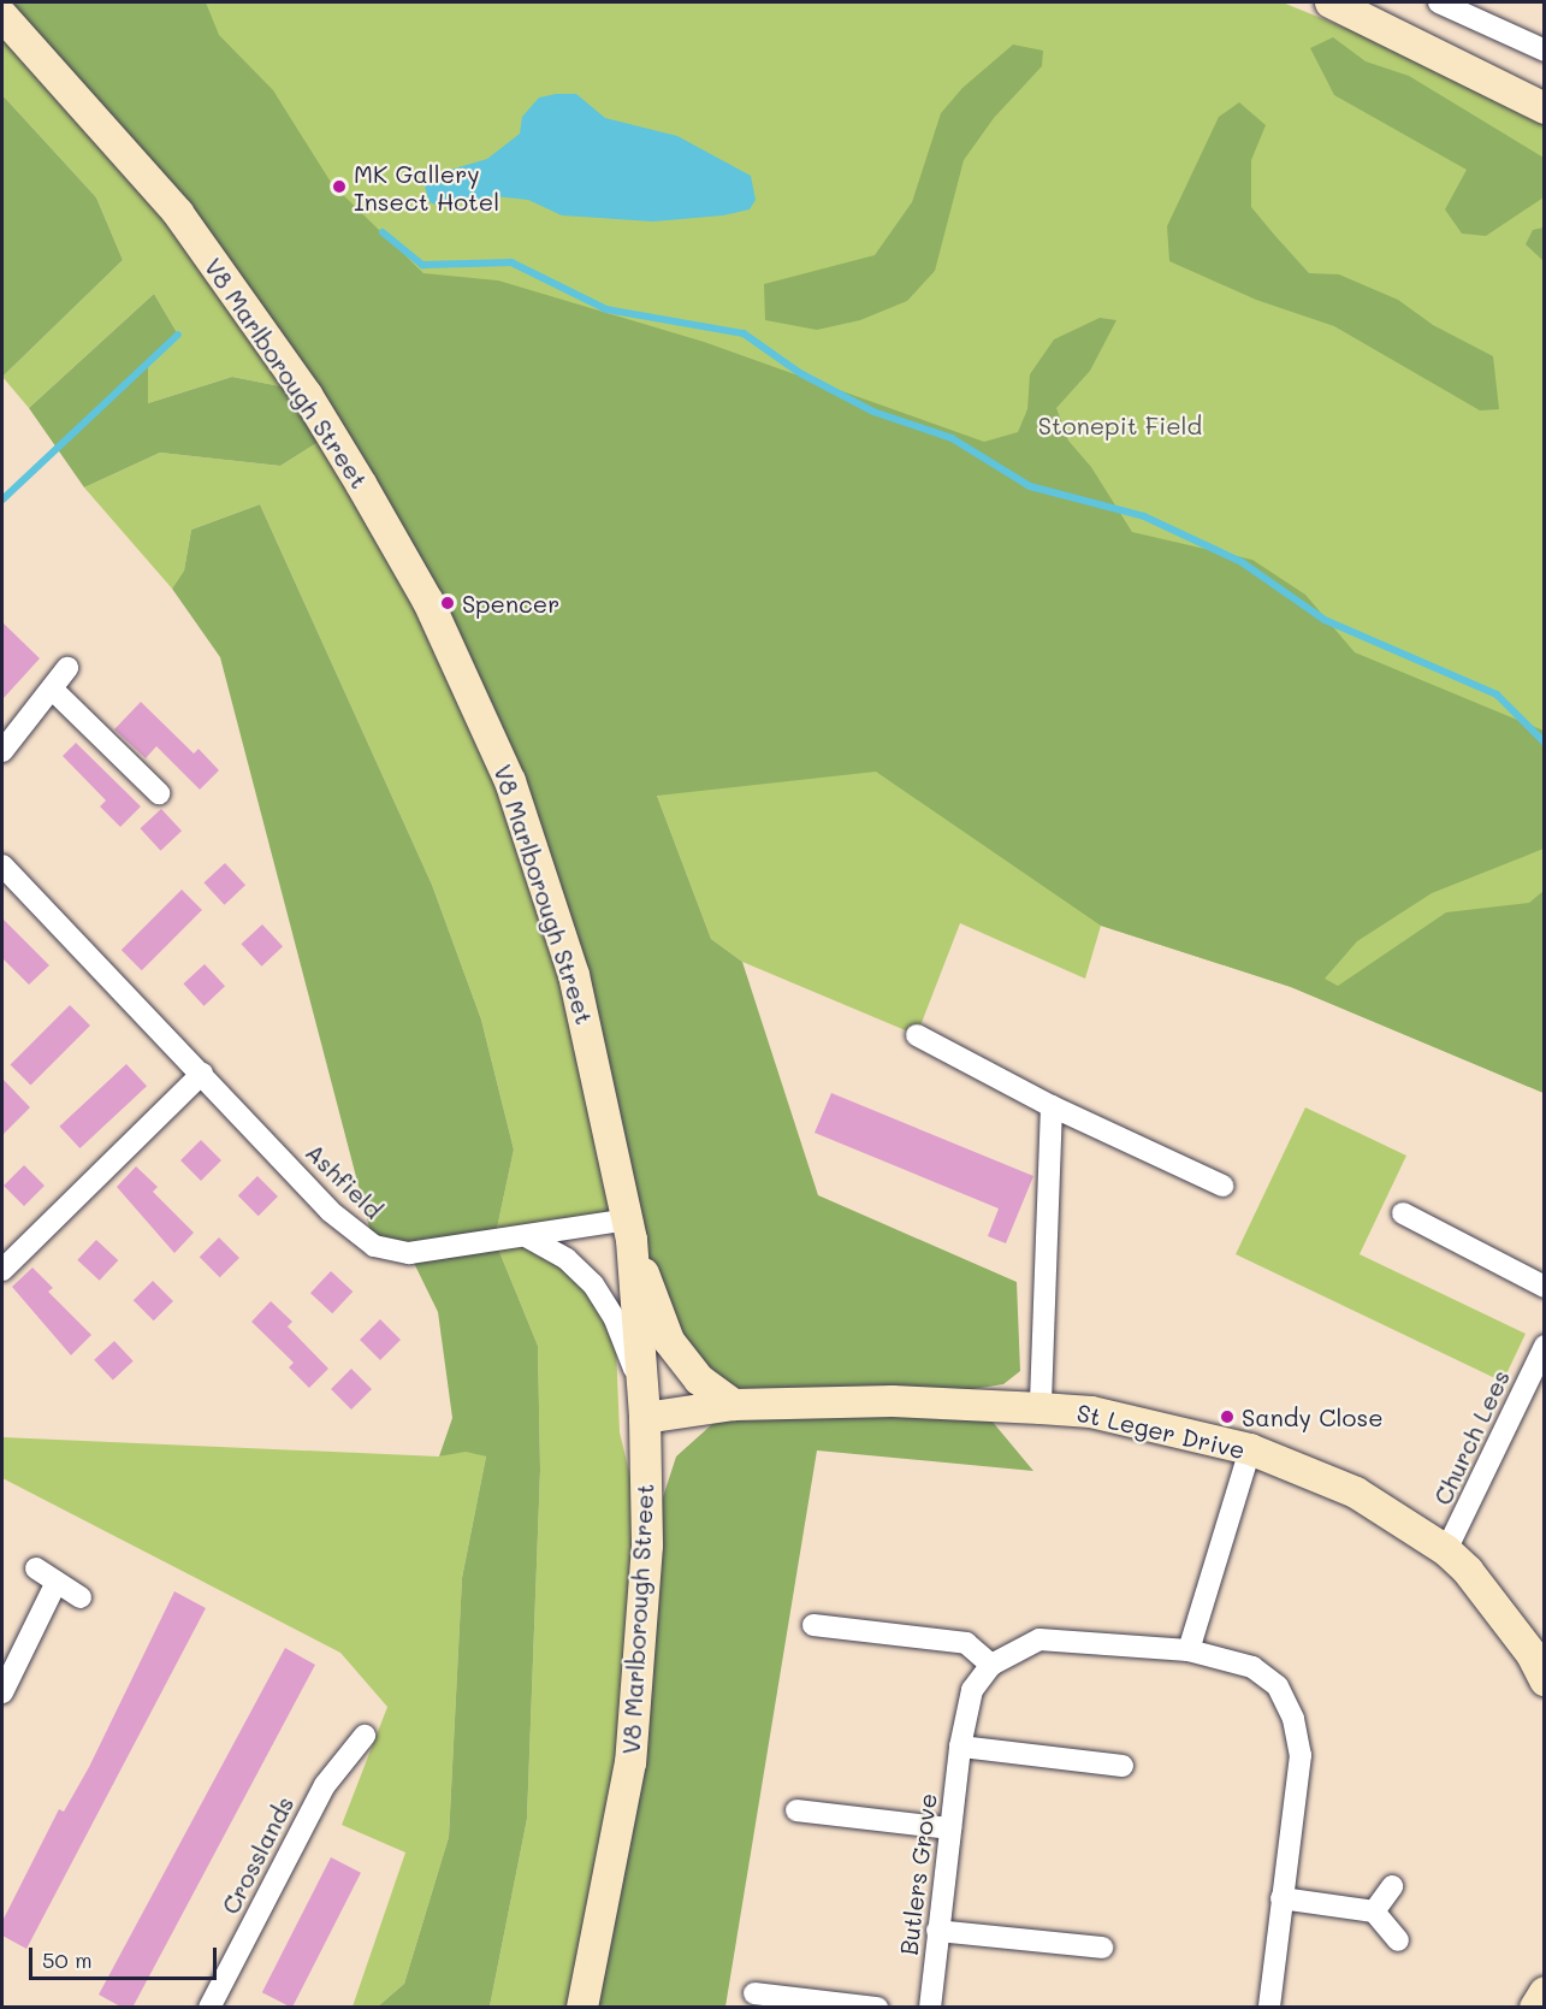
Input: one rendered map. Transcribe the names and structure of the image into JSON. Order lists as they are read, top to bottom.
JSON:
{
  "streets": {
    "street": [
      "V8 Marlborough Street",
      "Ashfield",
      "St Leger Drive",
      "Church Lees",
      "Crosslands",
      "Butlers Grove"
    ]
  },
  "crossings": [
    ["V8 Marlborough Street", "Ashfield"],
    ["V8 Marlborough Street", "St Leger Drive"],
    ["St Leger Drive", "Church Lees"]
  ],
  "parks": ["Stonepit Field"],
  "places": ["MK Gallery Insect Hotel", "Spencer", "Sandy Close"],
  "scale_bar": "50 m"
}
